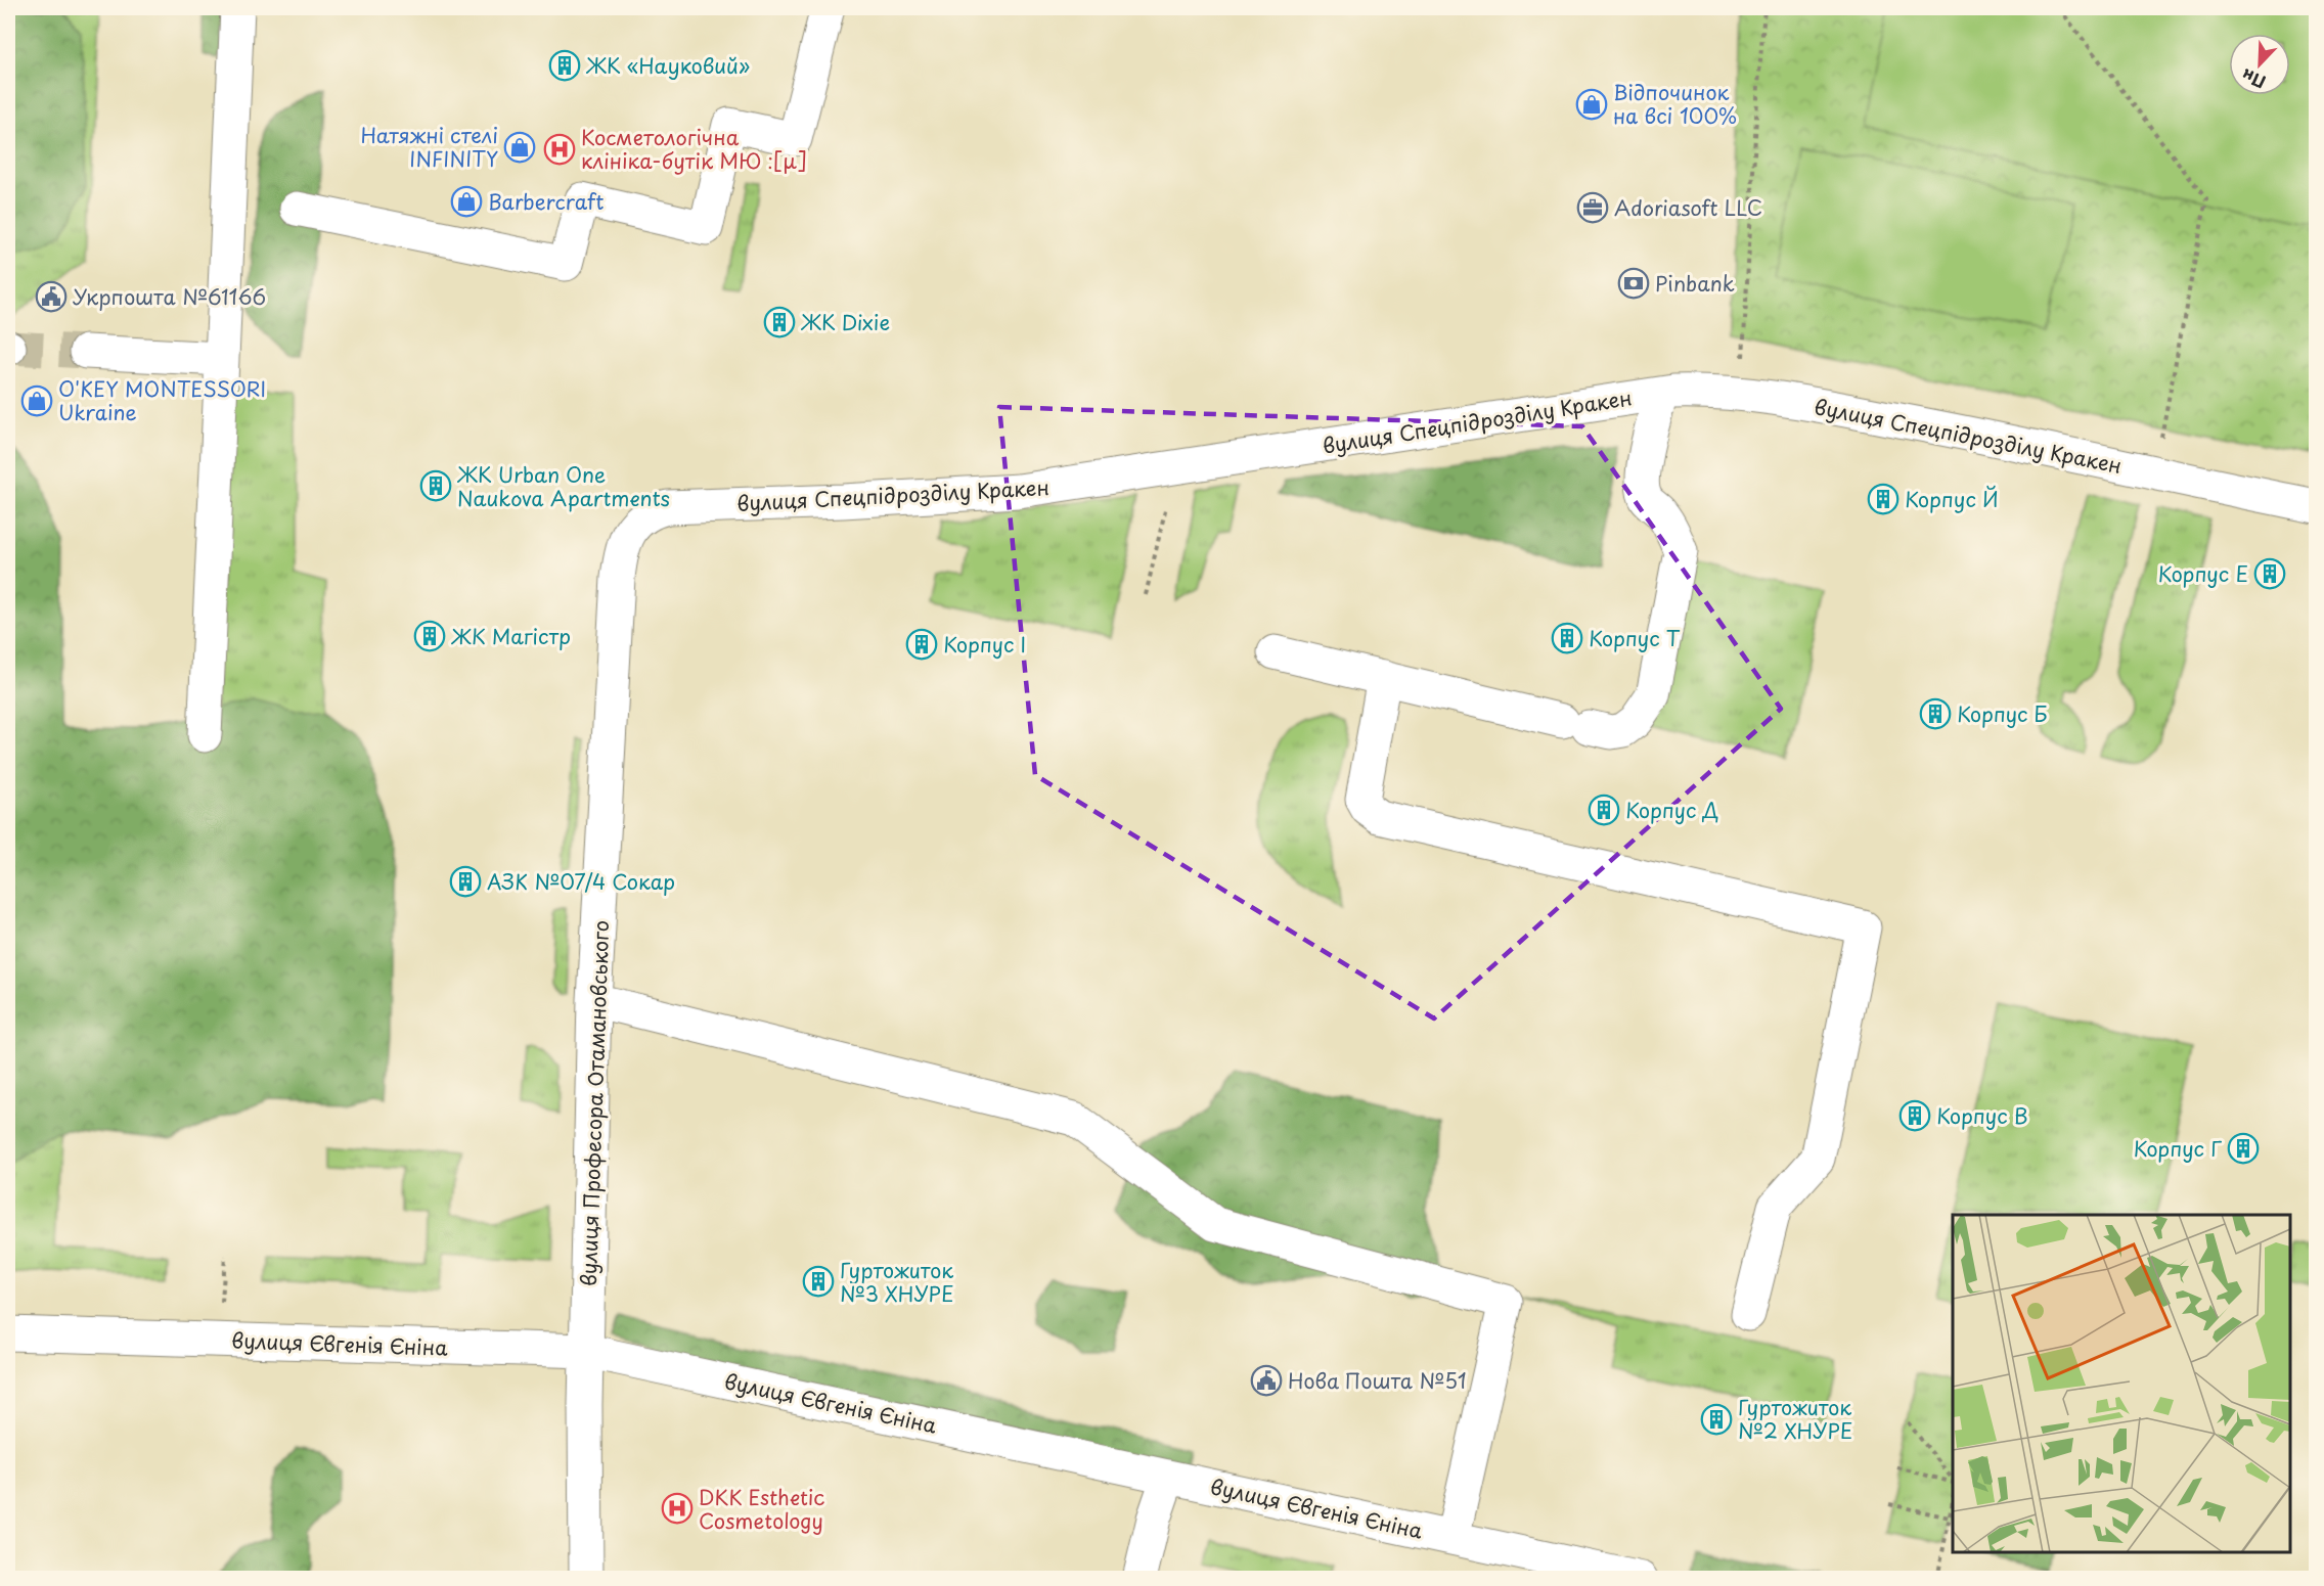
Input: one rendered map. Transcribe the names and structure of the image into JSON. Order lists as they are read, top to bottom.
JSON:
{
  "streets": {
    "street": ["вулиця Спецпідрозділу Кракен", "вулиця Професора Отамановського", "вулиця Євгенія Єніна"]
  },
  "crossings": [
    ["вулиця Спецпідрозділу Кракен", "вулиця Професора Отамановського"],
    ["вулиця Професора Отамановського", "вулиця Євгенія Єніна"]
  ],
  "places": {
    "building": [
      "ЖК «Науковий»",
      "ЖК Dixie",
      "ЖК Urban One Naukova Apartments",
      "Корпус Й",
      "Корпус E",
      "ЖК Магістр",
      "Корпус T",
      "Корпус І",
      "Корпус Б",
      "Корпус Д",
      "АЗК №07/4 Сокар",
      "Корпус В",
      "Корпус Г",
      "Гуртожиток №3 ХНУРЕ",
      "Гуртожиток №2 ХНУРЕ"
    ],
    "shop": [
      "Відпочинок на всі 100%",
      "Натяжні стелі INFINITY",
      "Barbercraft",
      "O'KEY MONTESSORI Ukraine"
    ],
    "hospital": ["Косметологічна клініка-бутік МЮ :[μ]", "DKK Esthetic Cosmetology"],
    "office": ["Adoriasoft LLC"],
    "bank": ["Pinbank"],
    "public building": ["Укрпошта №61166", "Нова Пошта №51"]
  },
  "north": "bottom left"
}
